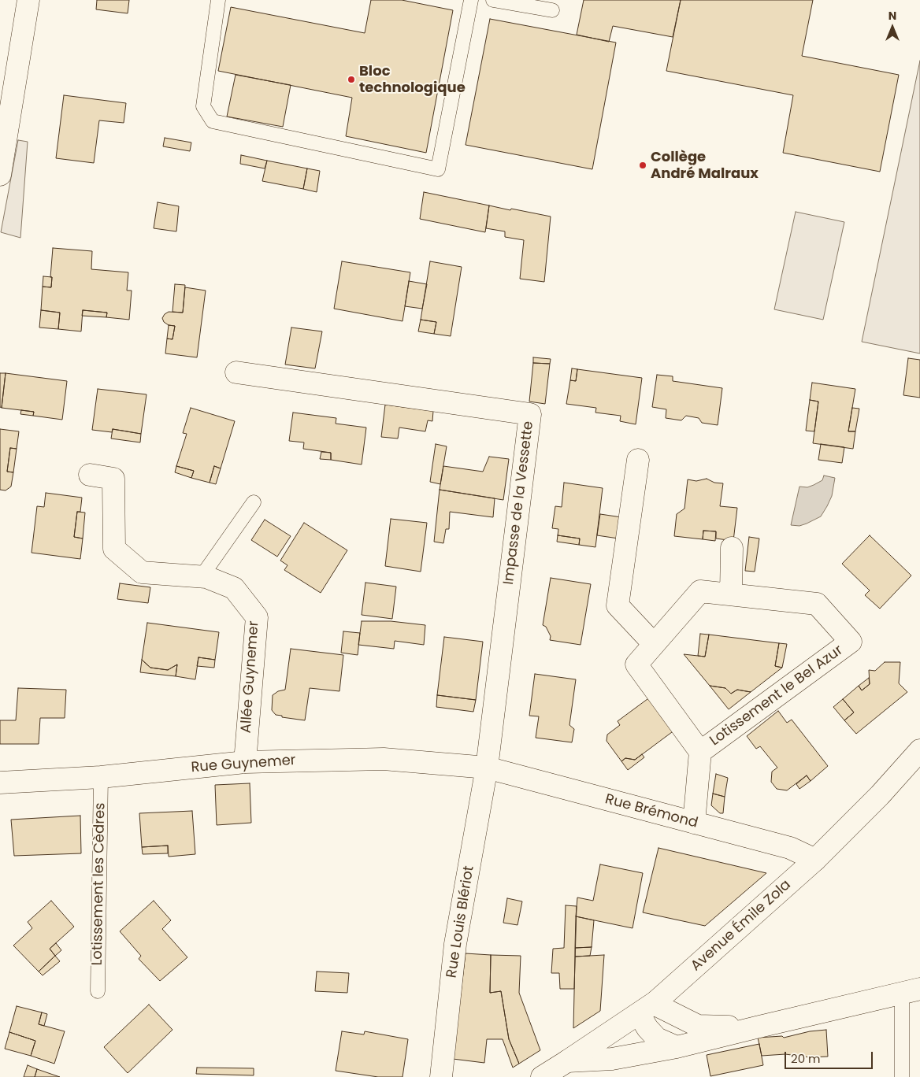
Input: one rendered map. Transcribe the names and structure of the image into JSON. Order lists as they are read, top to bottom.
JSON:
{
  "streets": {
    "street": [
      "Impasse de la Vessette",
      "Allée Guynemer",
      "Lotissement le Bel Azur",
      "Rue Guynemer",
      "Rue Brémond",
      "Rue Louis Blériot",
      "Avenue Émile Zola"
    ],
    "lane": ["Lotissement les Cèdres"]
  },
  "crossings": [
    ["Impasse de la Vessette", "Rue Guynemer"],
    ["Impasse de la Vessette", "Rue Brémond"],
    ["Impasse de la Vessette", "Rue Louis Blériot"],
    ["Allée Guynemer", "Rue Guynemer"],
    ["Lotissement le Bel Azur", "Rue Brémond"],
    ["Rue Guynemer", "Rue Brémond"],
    ["Rue Guynemer", "Lotissement les Cèdres"],
    ["Rue Guynemer", "Rue Louis Blériot"],
    ["Rue Brémond", "Rue Louis Blériot"],
    ["Rue Brémond", "Avenue Émile Zola"]
  ],
  "places": ["Bloc technologique", "Collège André Malraux"],
  "scale_bar": "20 m",
  "north": "top"
}
